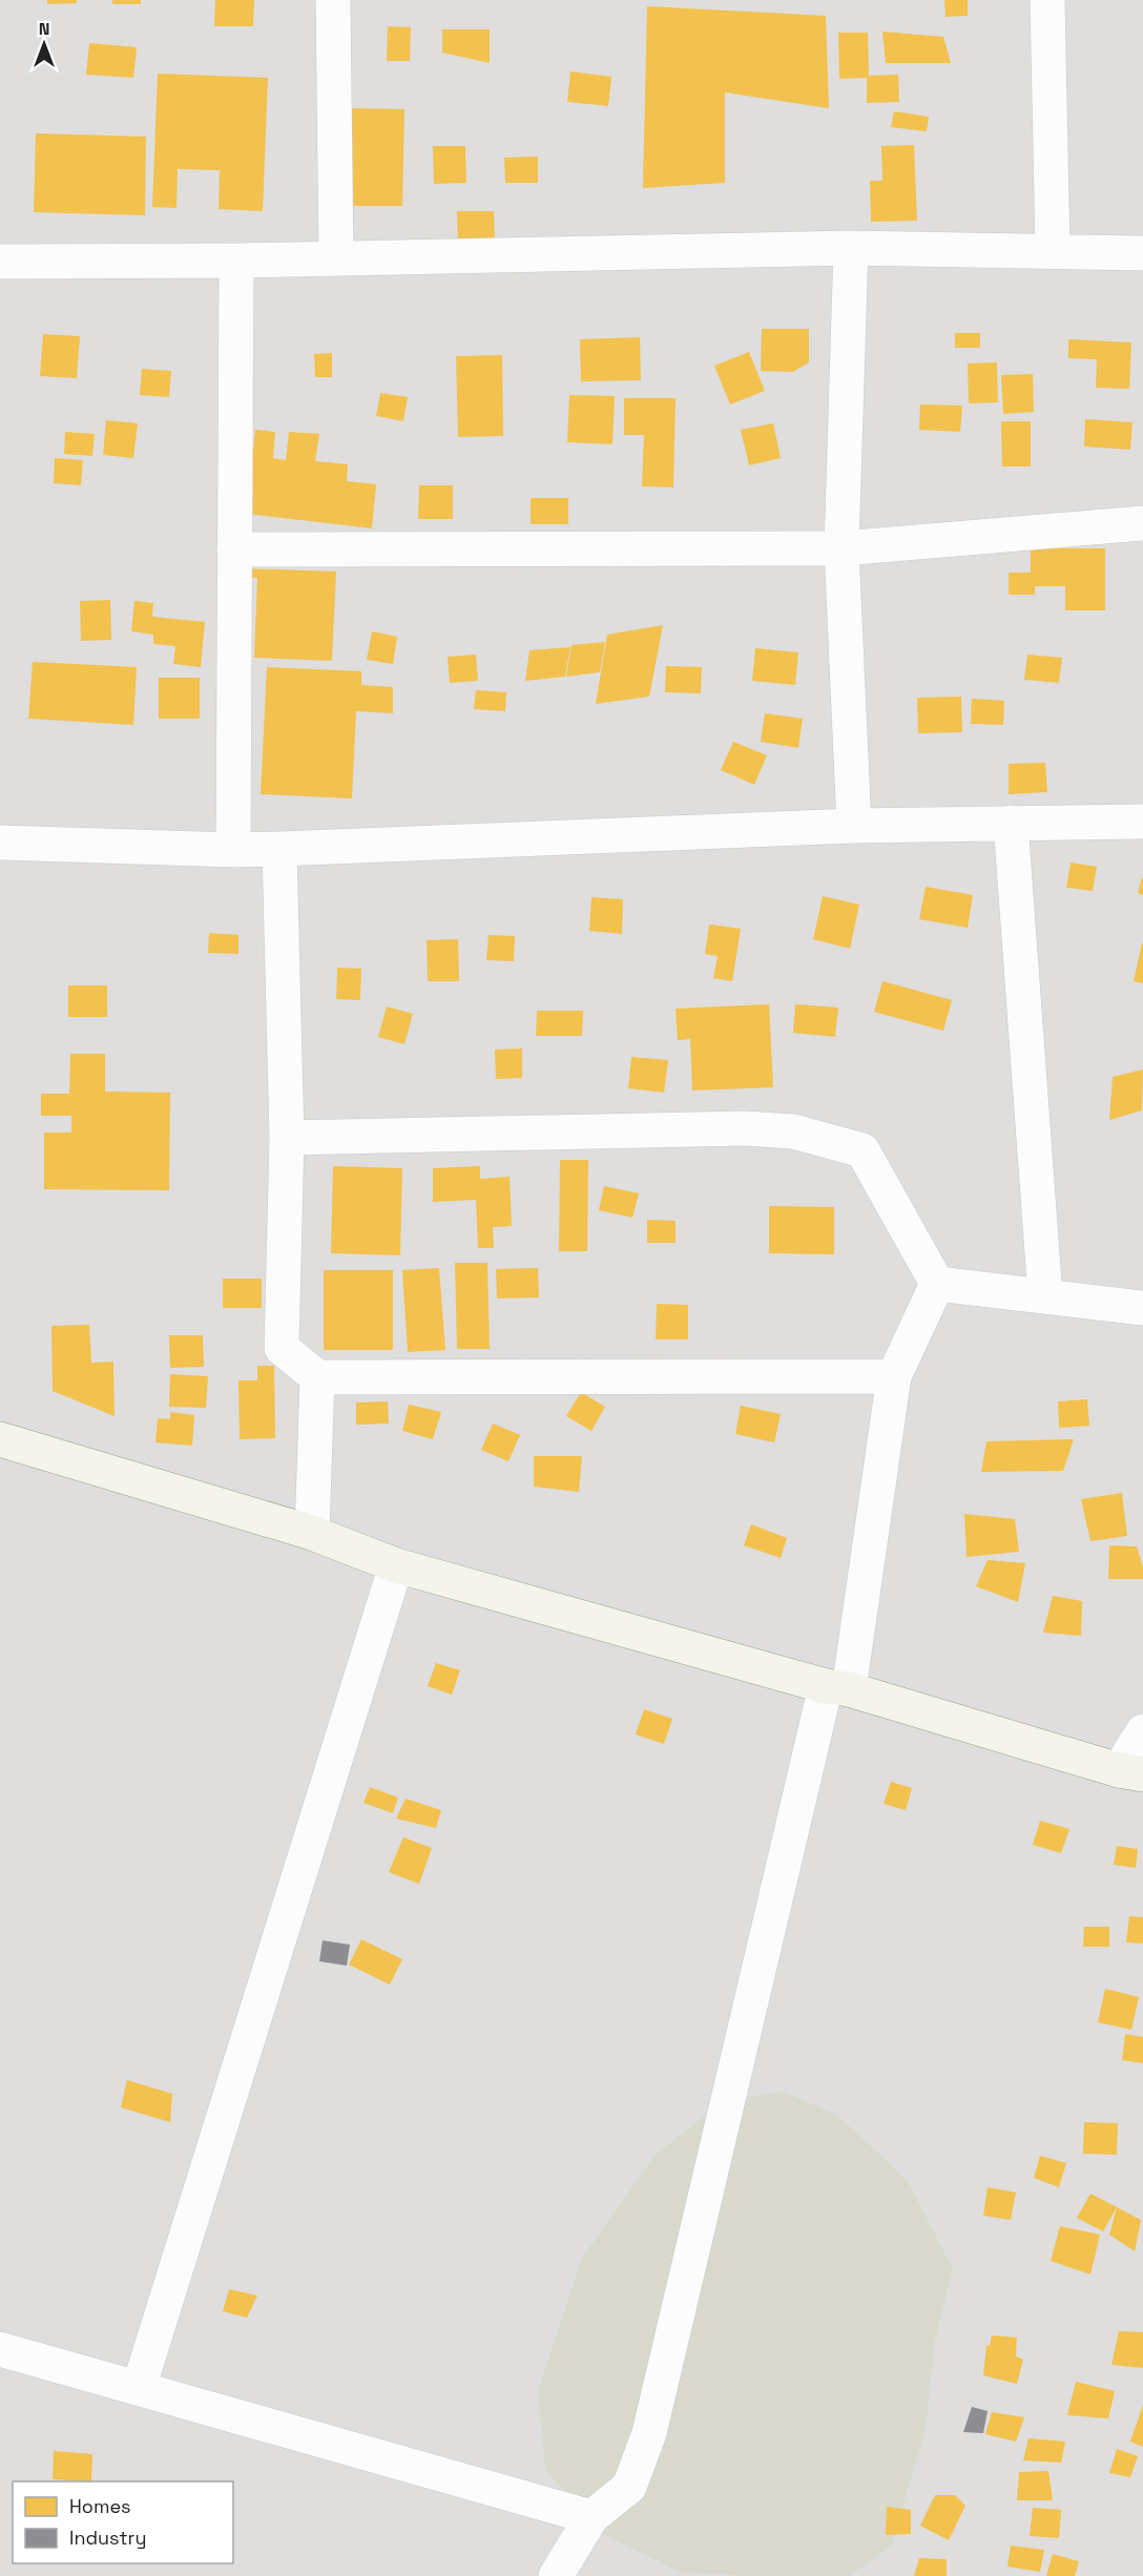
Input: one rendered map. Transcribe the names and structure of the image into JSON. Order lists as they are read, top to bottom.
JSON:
{
  "legend": ["Homes", "Industry"],
  "north": "top"
}
